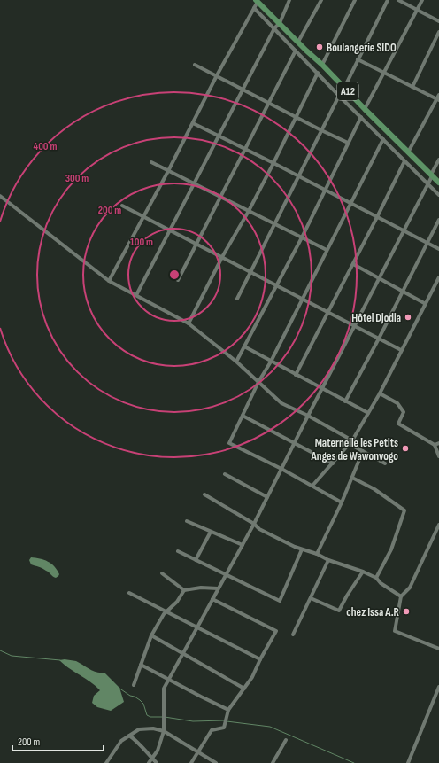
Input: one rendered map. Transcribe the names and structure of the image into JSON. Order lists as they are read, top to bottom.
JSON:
{
  "streets": {
    "main road": ["A12"]
  },
  "places": [
    "Boulangerie SIDO",
    "Hôtel Djodia",
    "Maternelle les Petits Anges de Wawonvogo",
    "chez Issa A.R"
  ],
  "scale_bar": "200 m",
  "rings": [
    "400 m",
    "300 m",
    "200 m",
    "100 m"
  ]
}
